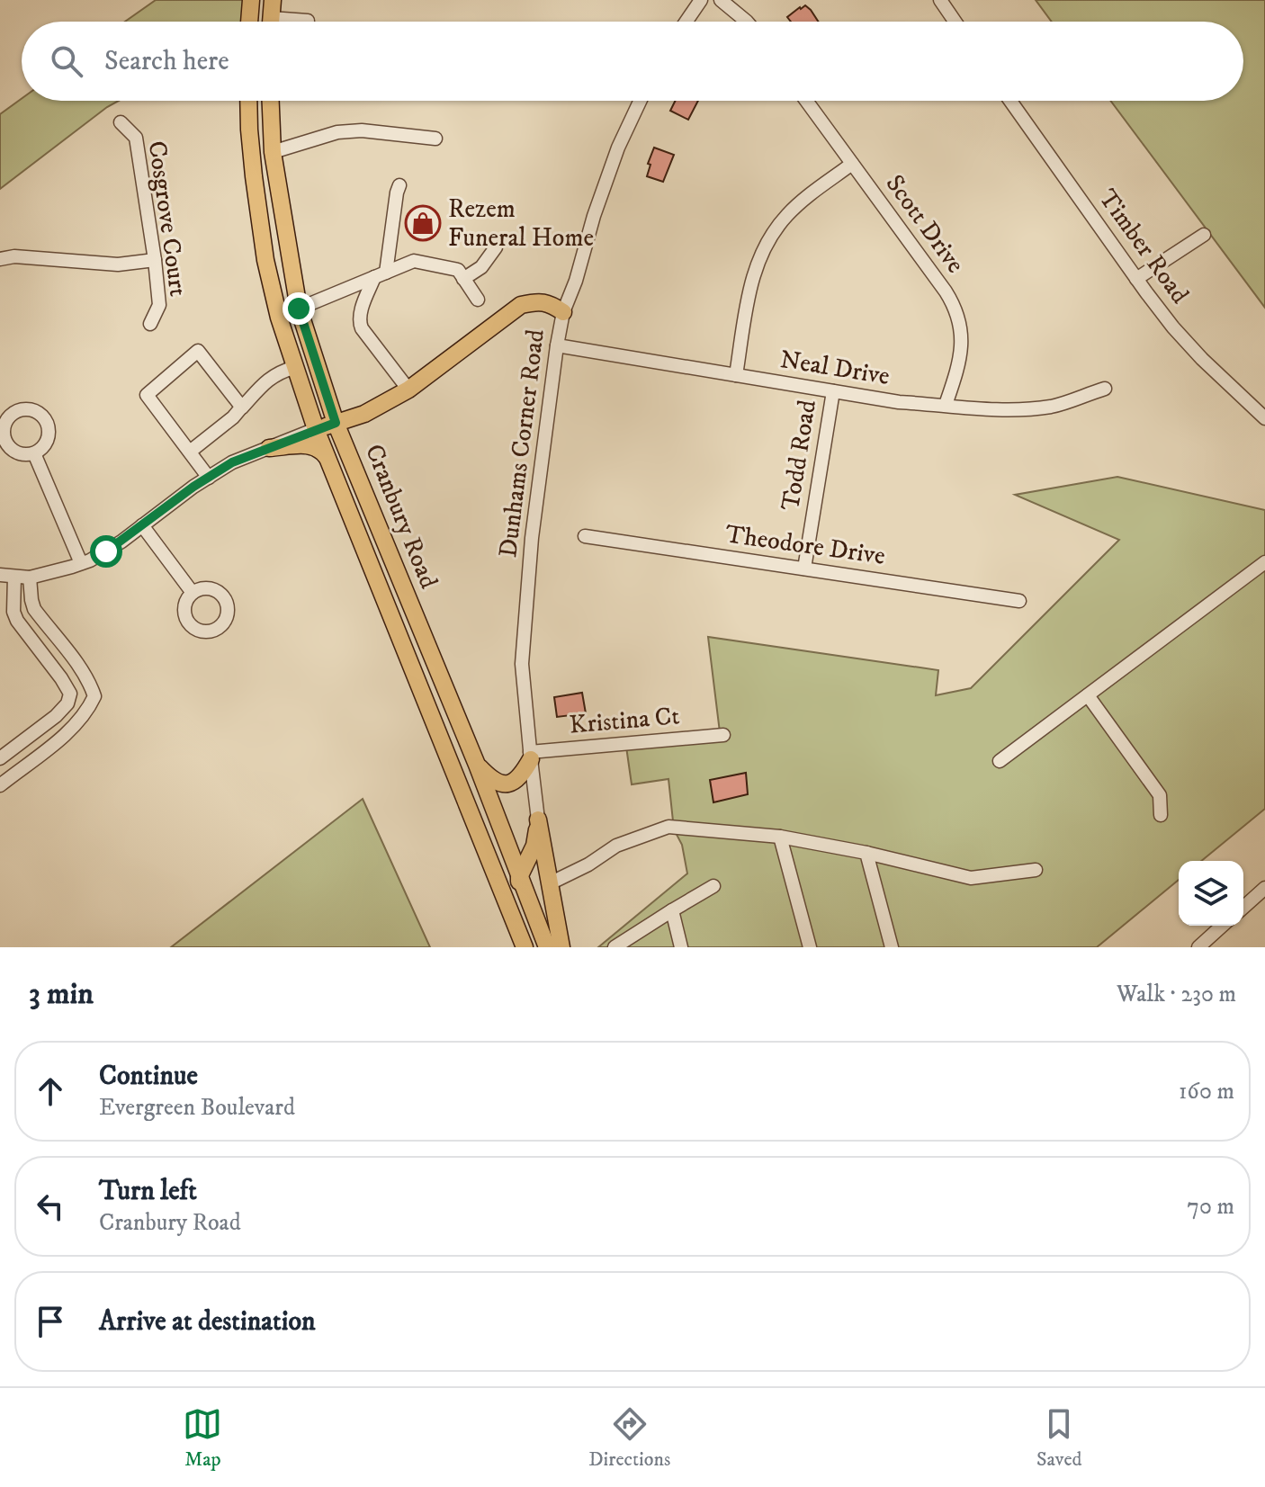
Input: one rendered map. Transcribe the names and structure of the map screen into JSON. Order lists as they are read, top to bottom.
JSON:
{
  "streets": {
    "main road": ["Cranbury Road"],
    "street": [
      "Cosgrove Court",
      "Scott Drive",
      "Timber Road",
      "Neal Drive",
      "Dunhams Corner Road",
      "Todd Road",
      "Theodore Drive",
      "Kristina Ct"
    ]
  },
  "crossings": [
    ["Scott Drive", "Neal Drive"],
    ["Neal Drive", "Dunhams Corner Road"],
    ["Neal Drive", "Todd Road"],
    ["Dunhams Corner Road", "Kristina Ct"],
    ["Todd Road", "Theodore Drive"]
  ],
  "places": {
    "shop": ["Rezem Funeral Home"]
  },
  "page": {
    "search": "Search here",
    "heading": ["3 min", "Walk · 230 m"],
    "list": [
      ["Continue", "Evergreen Boulevard", "160 m"],
      ["Turn left", "Cranbury Road", "70 m"],
      "Arrive at destination"
    ],
    "nav": ["Map", "Directions", "Saved"]
  }
}
